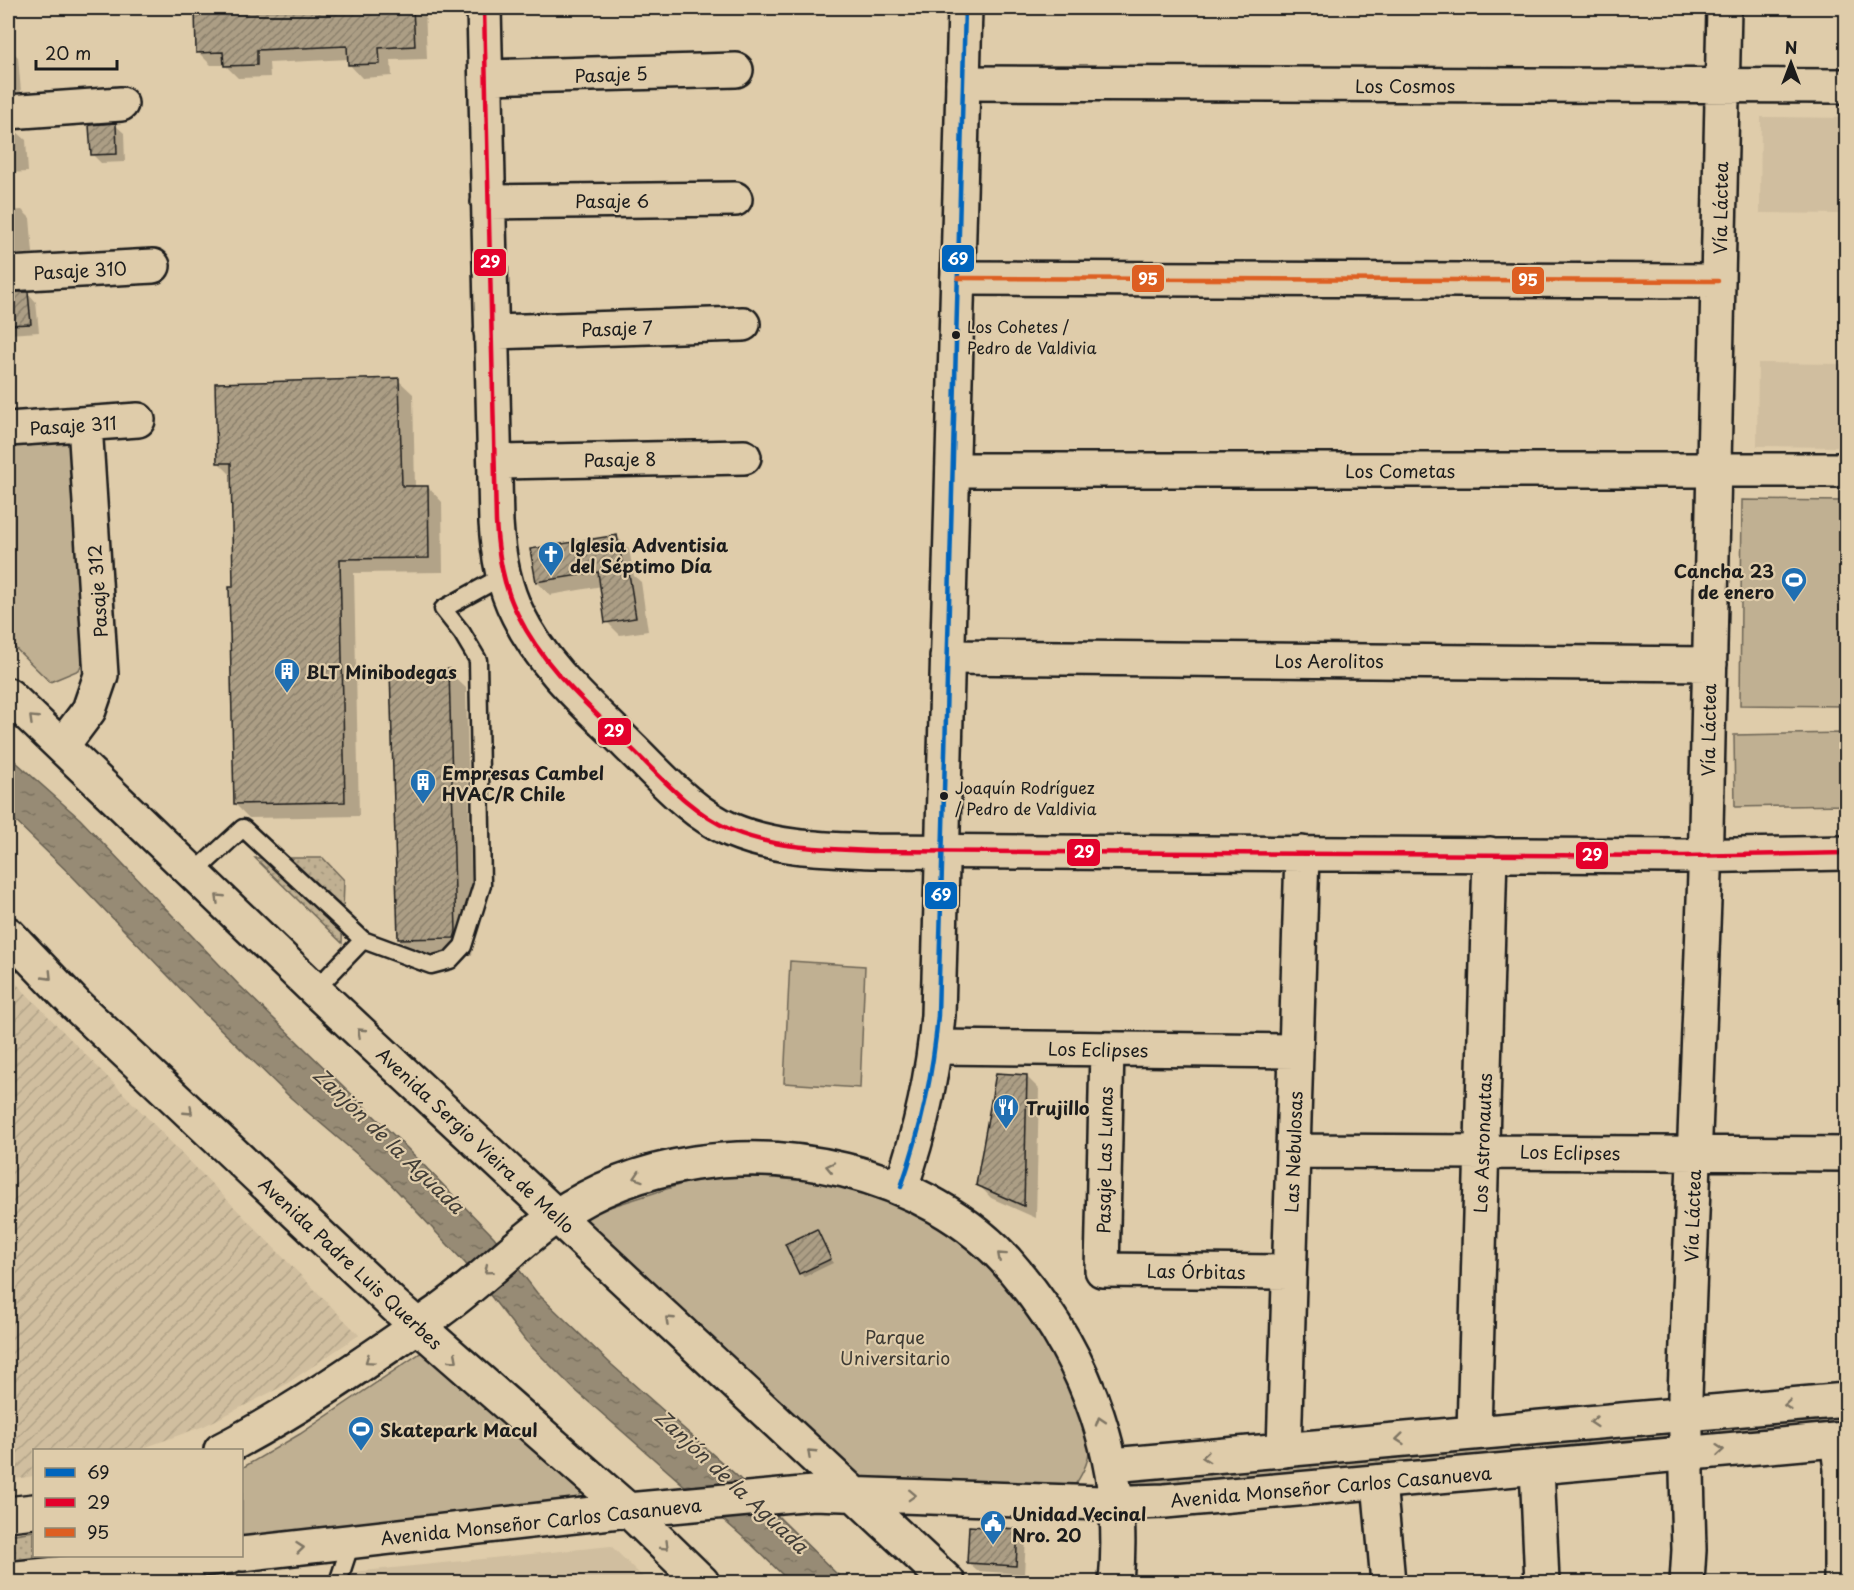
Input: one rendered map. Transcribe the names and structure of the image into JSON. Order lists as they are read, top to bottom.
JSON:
{
  "streets": {
    "street": [
      "Pasaje 5",
      "Los Cosmos",
      "Pasaje 6",
      "Vía Láctea",
      "Pasaje 310",
      "Pasaje 7",
      "Pasaje 311",
      "Pasaje 8",
      "Los Cometas",
      "Pasaje 312",
      "Los Aerolitos",
      "Los Eclipses",
      "Avenida Sergio Vieira de Mello",
      "Los Astronautas",
      "Las Nebulosas",
      "Pasaje Las Lunas",
      "Avenida Padre Luis Querbes",
      "Las Órbitas",
      "Avenida Monseñor Carlos Casanueva"
    ]
  },
  "crossings": [
    ["Los Cosmos", "Vía Láctea"],
    ["Vía Láctea", "Los Cometas"],
    ["Vía Láctea", "Los Aerolitos"],
    ["Vía Láctea", "Los Eclipses"],
    ["Vía Láctea", "Avenida Monseñor Carlos Casanueva"],
    ["Pasaje 311", "Pasaje 312"],
    ["Pasaje 312", "Avenida Sergio Vieira de Mello"],
    ["Los Eclipses", "Los Astronautas"],
    ["Los Eclipses", "Las Nebulosas"],
    ["Los Eclipses", "Pasaje Las Lunas"],
    ["Avenida Sergio Vieira de Mello", "Avenida Monseñor Carlos Casanueva"],
    ["Las Nebulosas", "Las Órbitas"],
    ["Pasaje Las Lunas", "Las Órbitas"],
    ["Avenida Padre Luis Querbes", "Avenida Monseñor Carlos Casanueva"]
  ],
  "one_way": ["Avenida Sergio Vieira de Mello", "Avenida Padre Luis Querbes"],
  "water": ["Zanjón de la Aguada"],
  "parks": ["Parque Universitario"],
  "places": {
    "other": ["Los Cohetes / Pedro de Valdivia", "Joaquín Rodríguez / Pedro de Valdivia"],
    "church": ["Iglesia Adventisia del Séptimo Día"],
    "sports": ["Cancha 23 de enero", "Skatepark Macul"],
    "building": ["BLT Minibodegas", "Empresas Cambel HVAC/R Chile"],
    "restaurant": ["Trujillo"],
    "public building": ["Unidad Vecinal Nro. 20"]
  },
  "lines": ["transit line 69", "transit line 29", "transit line 95"],
  "legend": ["69", "29", "95"],
  "scale_bar": "20 m",
  "north": "top"
}
